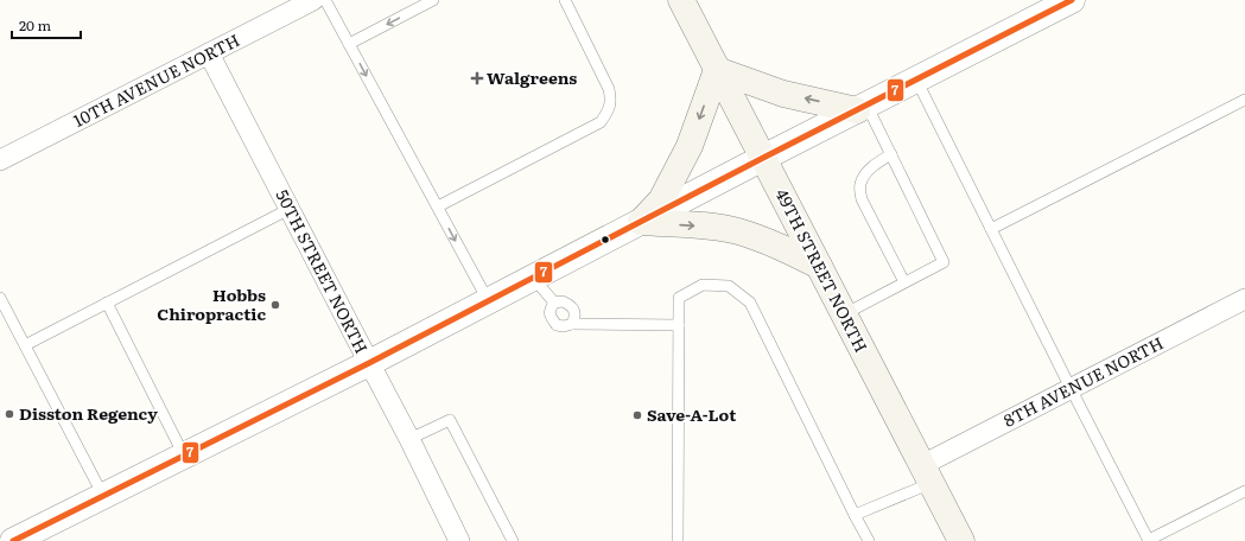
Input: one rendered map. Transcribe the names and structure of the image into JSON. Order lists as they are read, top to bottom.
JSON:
{
  "streets": {
    "main road": ["49TH STREET NORTH"],
    "street": ["10TH AVENUE NORTH", "50TH STREET NORTH", "8TH AVENUE NORTH"]
  },
  "crossings": [
    ["10TH AVENUE NORTH", "50TH STREET NORTH"],
    ["49TH STREET NORTH", "8TH AVENUE NORTH"]
  ],
  "places": {
    "health": ["Walgreens"],
    "other": ["Hobbs Chiropractic", "Disston Regency", "Save-A-Lot"]
  },
  "lines": ["transit line 7"],
  "scale_bar": "20 m"
}
